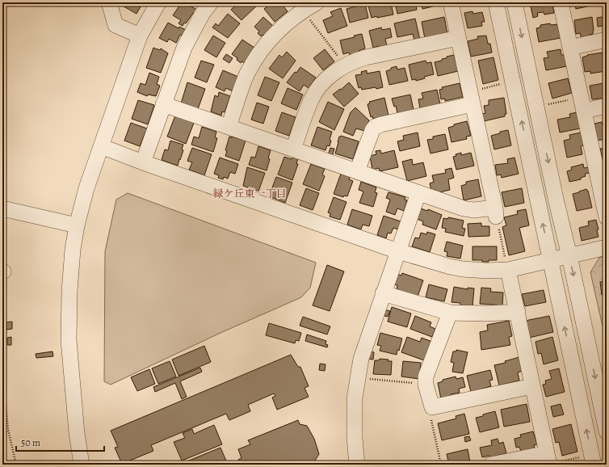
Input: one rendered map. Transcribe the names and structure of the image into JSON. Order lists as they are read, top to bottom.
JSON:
{
  "districts": ["緑ケ丘東一丁目"],
  "scale_bar": "50 m"
}
